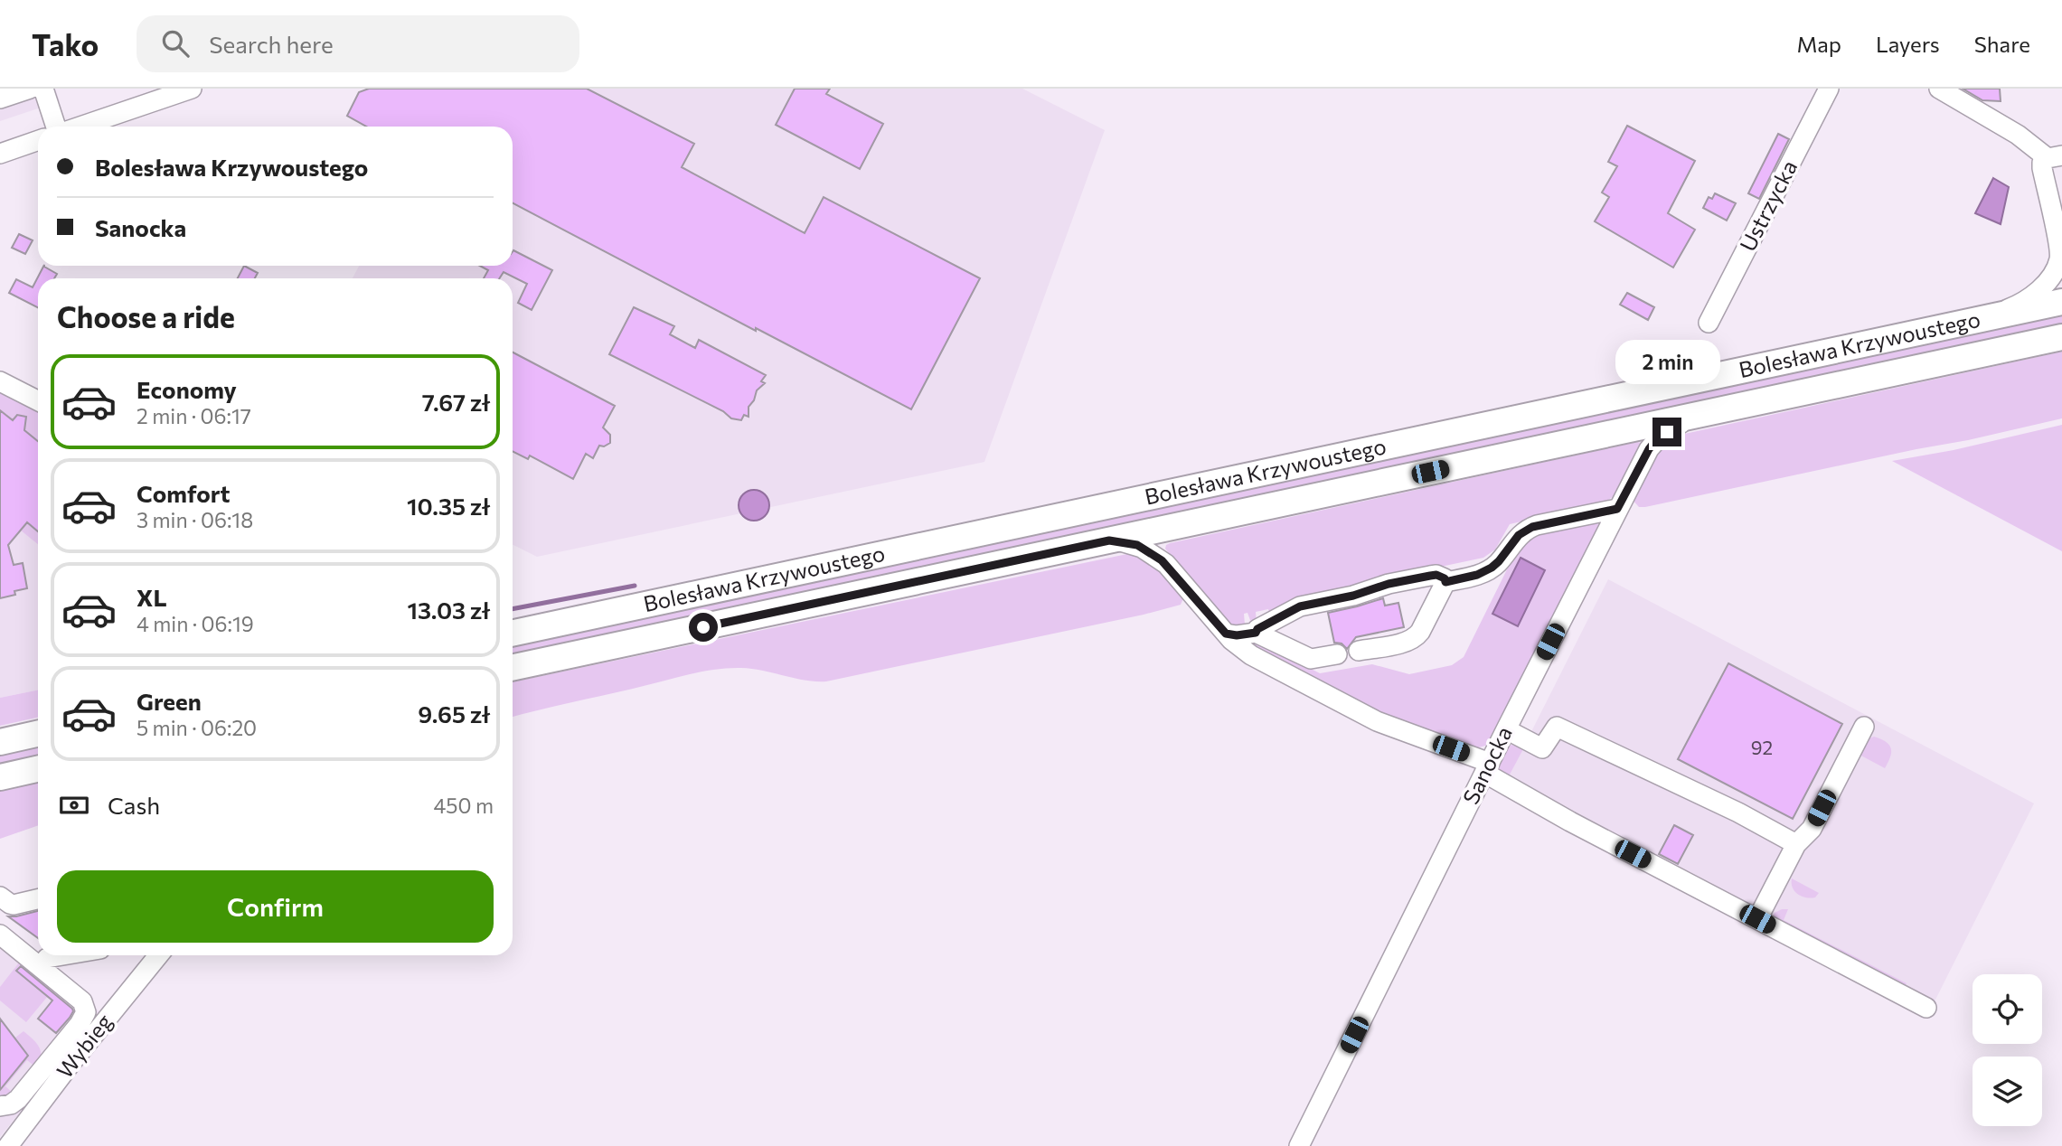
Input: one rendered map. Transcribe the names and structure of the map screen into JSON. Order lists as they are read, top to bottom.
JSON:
{
  "streets": {
    "main road": ["Bolesława Krzywoustego"],
    "street": ["Ustrzycka", "Sanocka", "Wybieg"]
  },
  "crossings": [
    ["Bolesława Krzywoustego", "Sanocka"]
  ],
  "house_numbers": ["92"],
  "page": {
    "header": "Tako",
    "search": "Search here",
    "nav": ["Map", "Layers", "Share"],
    "banner": ["Bolesława Krzywoustego", "Sanocka"],
    "heading": "Choose a ride",
    "bubble": "2 min",
    "list": [
      {
        "name": "Economy",
        "note": "2 min · 06:17",
        "value": "7.67 zł"
      },
      {
        "name": "Comfort",
        "note": "3 min · 06:18",
        "value": "10.35 zł"
      },
      {
        "name": "XL",
        "note": "4 min · 06:19",
        "value": "13.03 zł"
      },
      {
        "name": "Green",
        "note": "5 min · 06:20",
        "value": "9.65 zł"
      }
    ],
    "pay": ["Cash", "450 m"],
    "buttons": "Confirm"
  }
}
